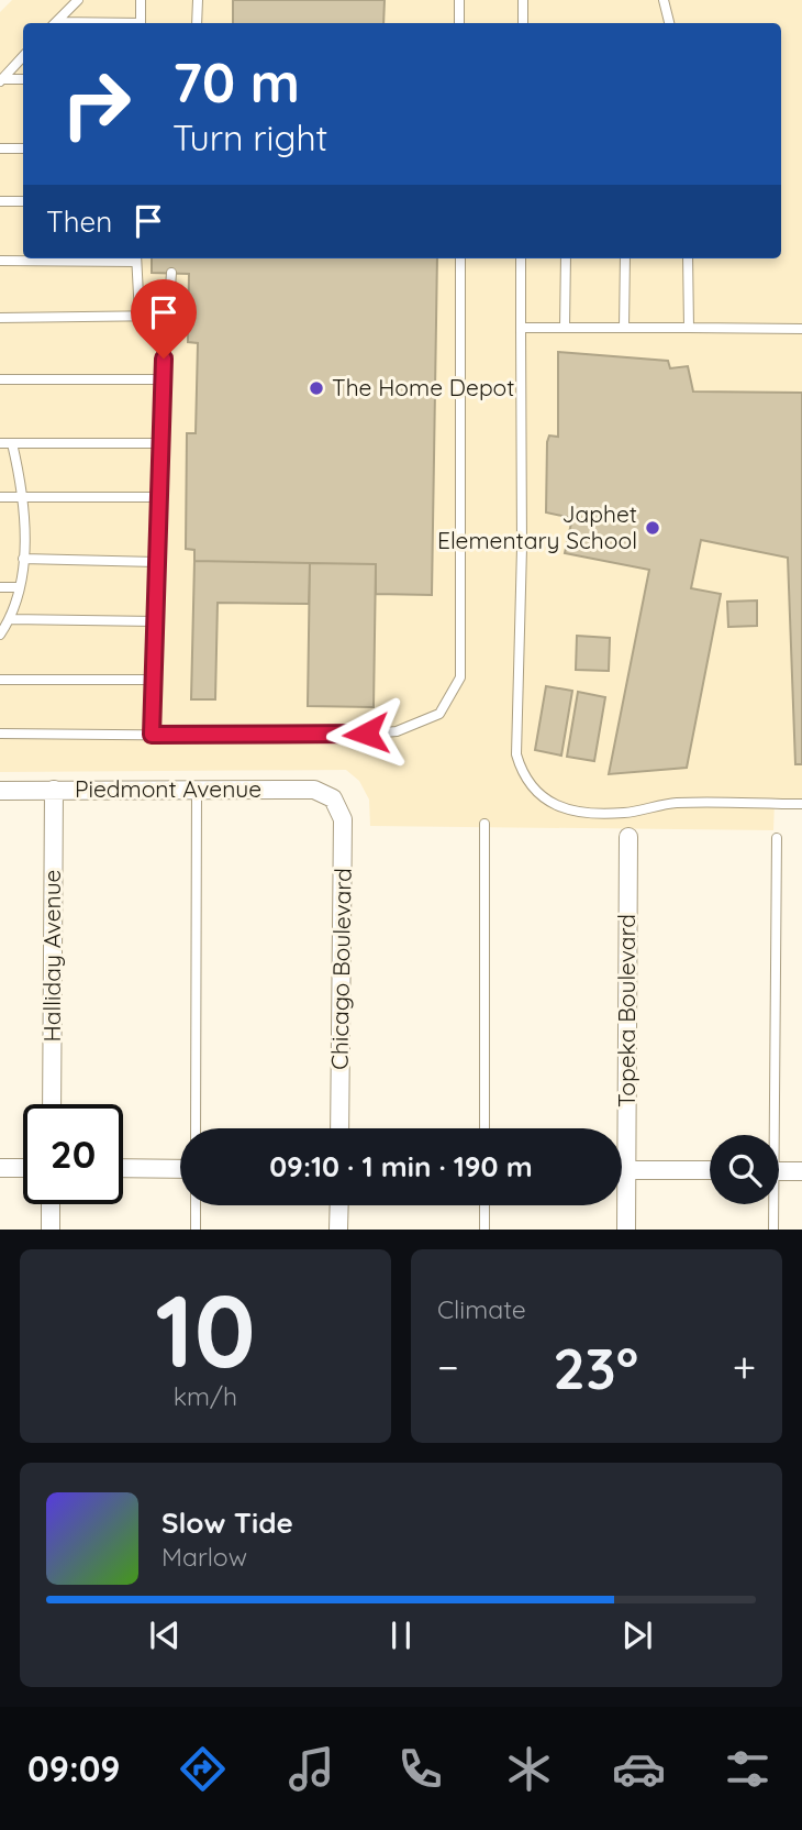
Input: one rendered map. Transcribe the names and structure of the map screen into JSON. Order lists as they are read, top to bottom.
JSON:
{
  "streets": {
    "street": [
      "Piedmont Avenue",
      "Halliday Avenue",
      "Chicago Boulevard",
      "Topeka Boulevard"
    ]
  },
  "crossings": [
    ["Piedmont Avenue", "Halliday Avenue"],
    ["Piedmont Avenue", "Chicago Boulevard"]
  ],
  "places": ["The Home Depot", "Japhet Elementary School"],
  "page": {
    "turn": ["70 m", "Turn right"],
    "then": "Then",
    "limit": "20",
    "trip": "09:10 · 1 min · 190 m",
    "tile": [
      ["10", "km/h"],
      "Climate"
    ],
    "heat": ["−", "23°", "+"],
    "song": ["Slow Tide", "Marlow"],
    "tabs": "09:09"
  }
}
